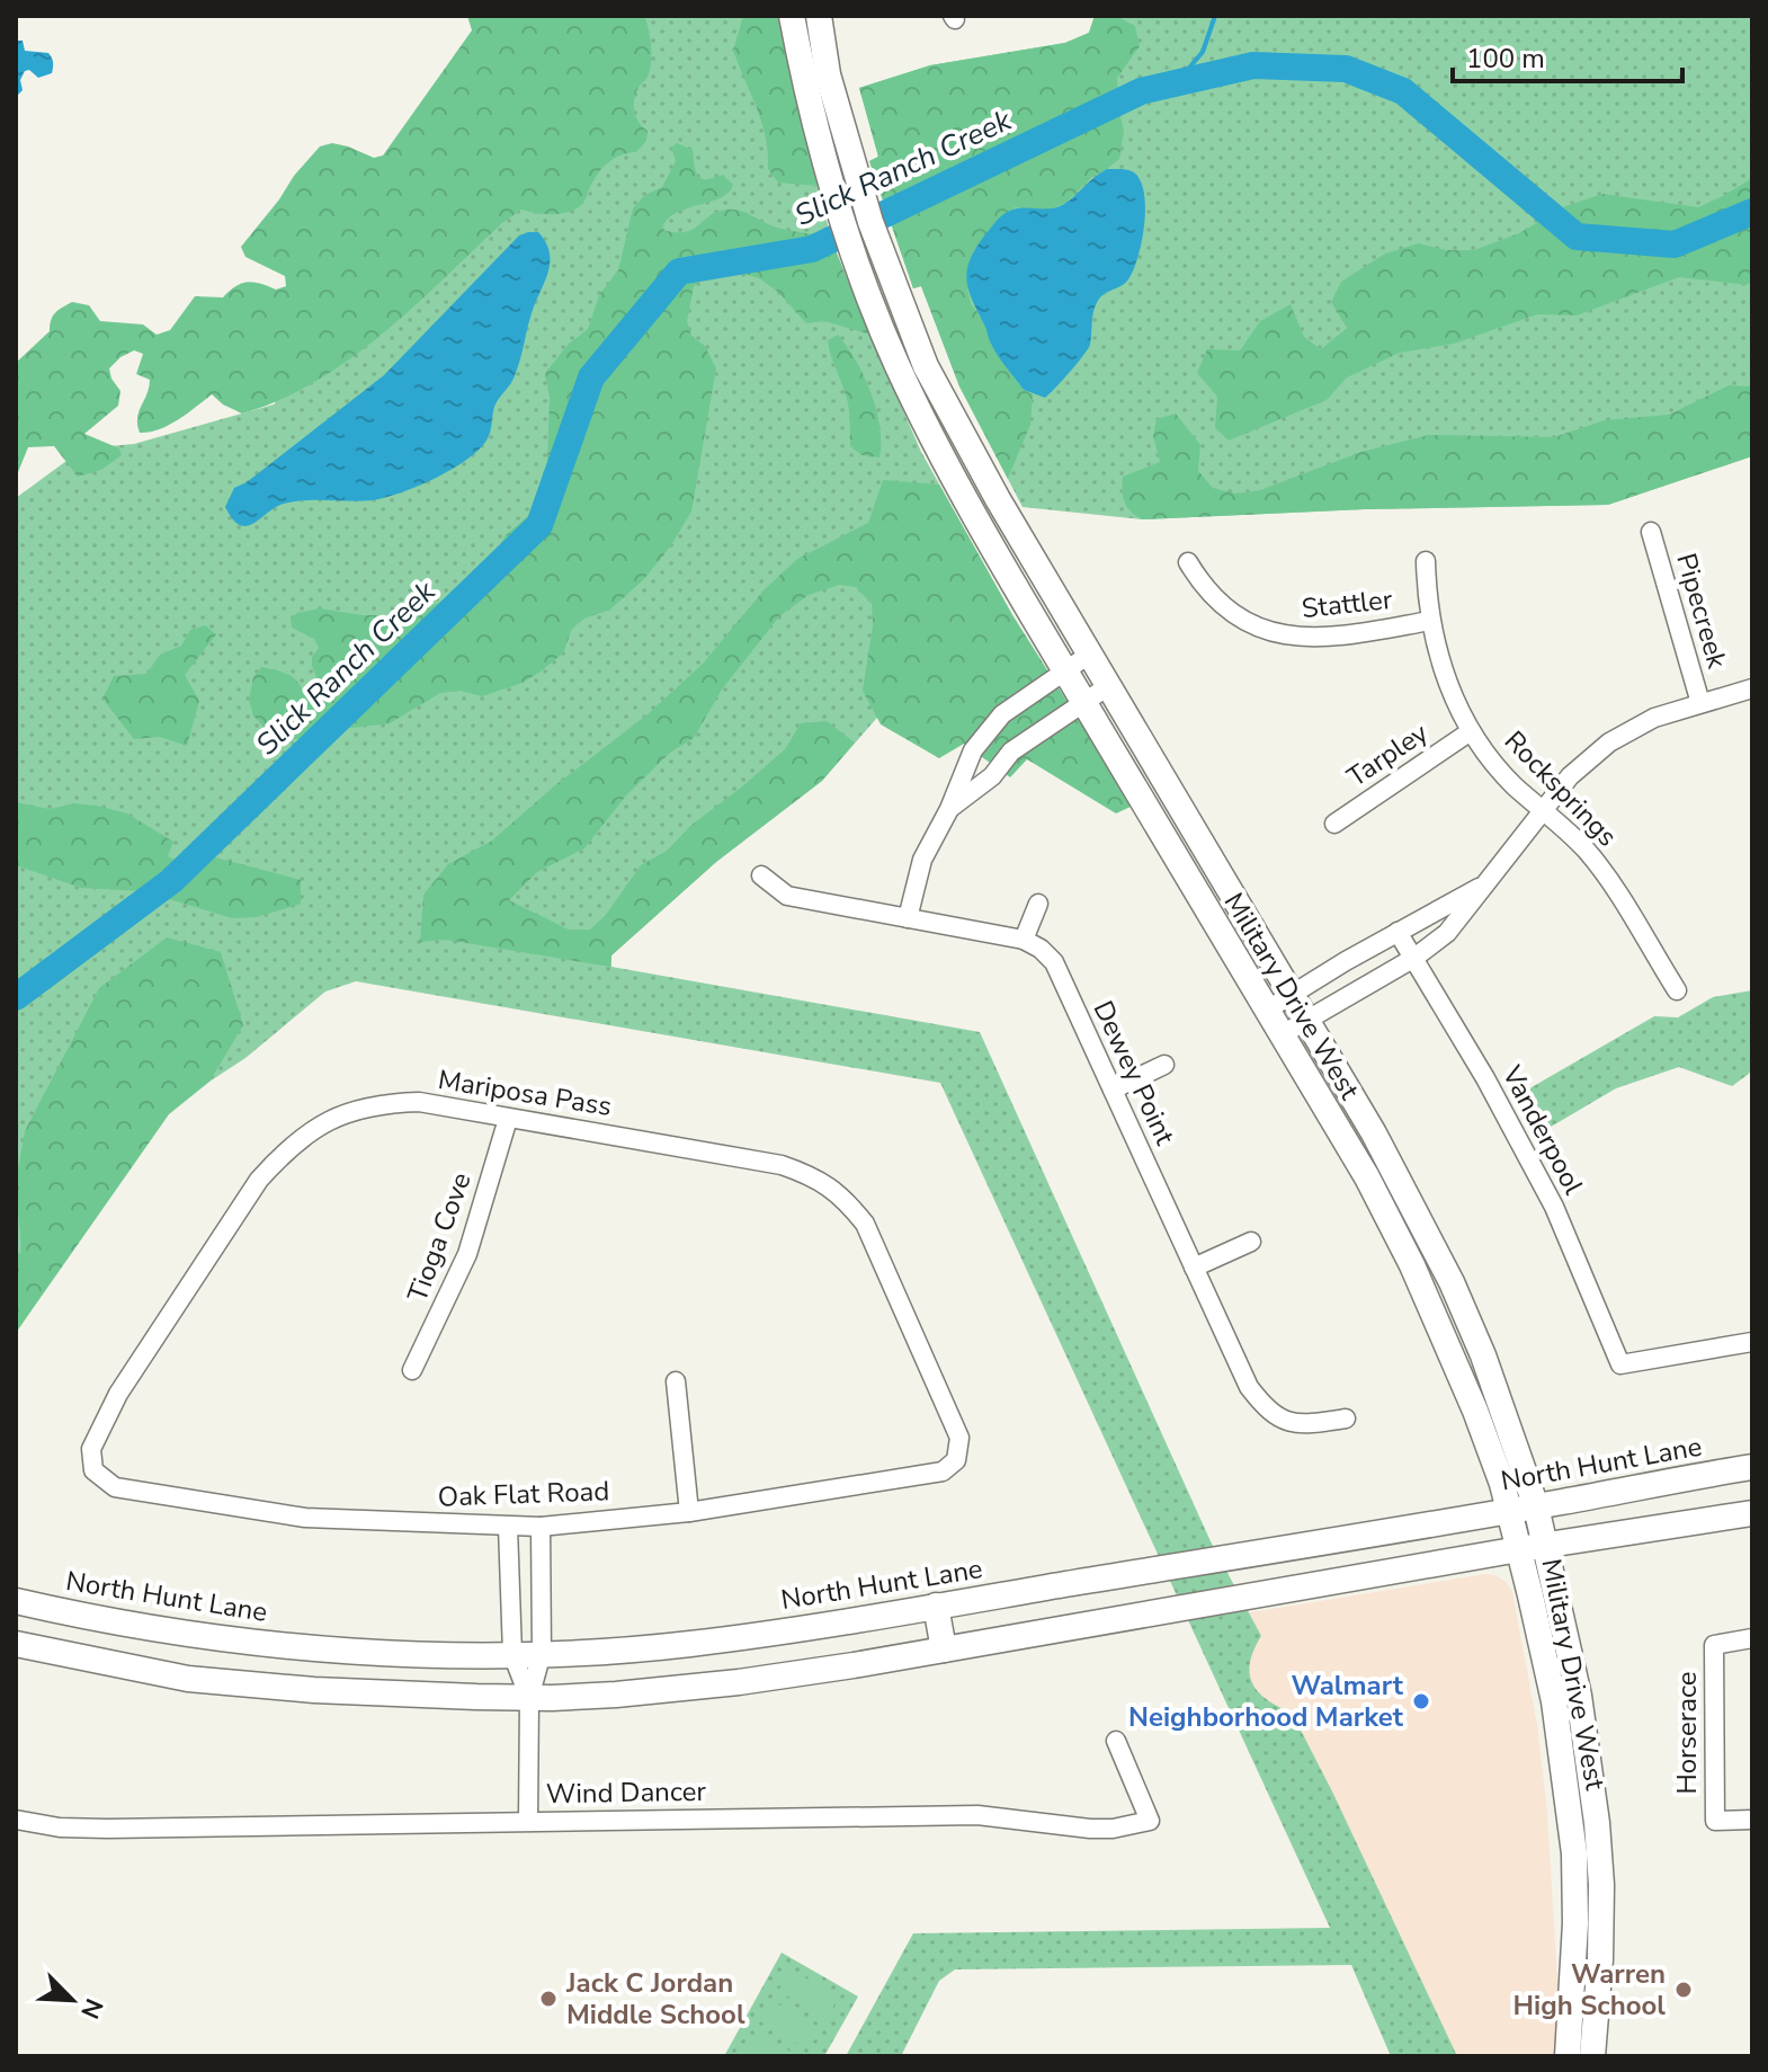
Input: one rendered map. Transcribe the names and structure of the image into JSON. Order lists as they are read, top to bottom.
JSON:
{
  "streets": {
    "main road": ["Military Drive West", "North Hunt Lane"],
    "street": [
      "Stattler",
      "Pipecreek",
      "Tarpley",
      "Rocksprings",
      "Dewey Point",
      "Mariposa Pass",
      "Vanderpool",
      "Tioga Cove",
      "Oak Flat Road",
      "Horserace",
      "Wind Dancer"
    ]
  },
  "crossings": [
    ["Stattler", "Rocksprings"],
    ["Tarpley", "Rocksprings"],
    ["Military Drive West", "North Hunt Lane"],
    ["Mariposa Pass", "Tioga Cove"],
    ["Mariposa Pass", "Oak Flat Road"]
  ],
  "water": ["Slick Ranch Creek"],
  "places": ["Walmart Neighborhood Market", "Warren High School", "Jack C Jordan Middle School"],
  "scale_bar": "100 m",
  "north": "bottom right"
}
